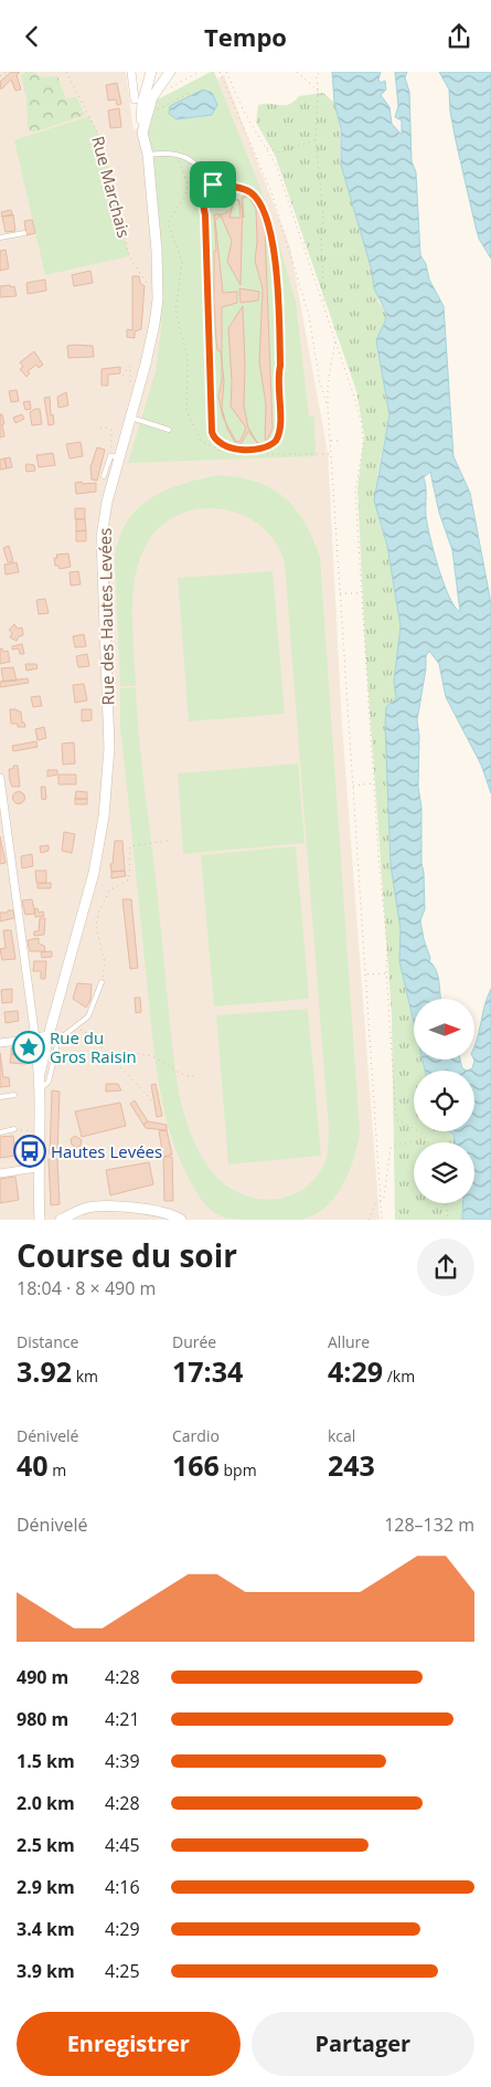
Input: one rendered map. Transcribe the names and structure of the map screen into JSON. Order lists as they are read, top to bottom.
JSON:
{
  "streets": {
    "street": ["Rue des Hautes Levées"],
    "path": ["Rue Marchais"]
  },
  "crossings": [
    ["Rue Marchais", "Rue des Hautes Levées"]
  ],
  "places": {
    "place": ["Rue du Gros Raisin"],
    "bus stop": ["Hautes Levées"]
  },
  "north": "right",
  "page": {
    "header": "Tempo",
    "heading": ["Course du soir", "18:04 · 8 × 490 m"],
    "stats": [
      ["Distance", "3.92 km"],
      ["Durée", "17:34"],
      ["Allure", "4:29 /km"],
      ["Dénivelé", "40 m"],
      ["Cardio", "166 bpm"],
      ["kcal", "243"]
    ],
    "chart": ["Dénivelé", "128–132 m"],
    "list": [
      {
        "name": "490 m",
        "note": "4:28"
      },
      {
        "name": "980 m",
        "note": "4:21"
      },
      {
        "name": "1.5 km",
        "note": "4:39"
      },
      {
        "name": "2.0 km",
        "note": "4:28"
      },
      {
        "name": "2.5 km",
        "note": "4:45"
      },
      {
        "name": "2.9 km",
        "note": "4:16"
      },
      {
        "name": "3.4 km",
        "note": "4:29"
      },
      {
        "name": "3.9 km",
        "note": "4:25"
      }
    ],
    "buttons": ["Enregistrer", "Partager"]
  }
}
